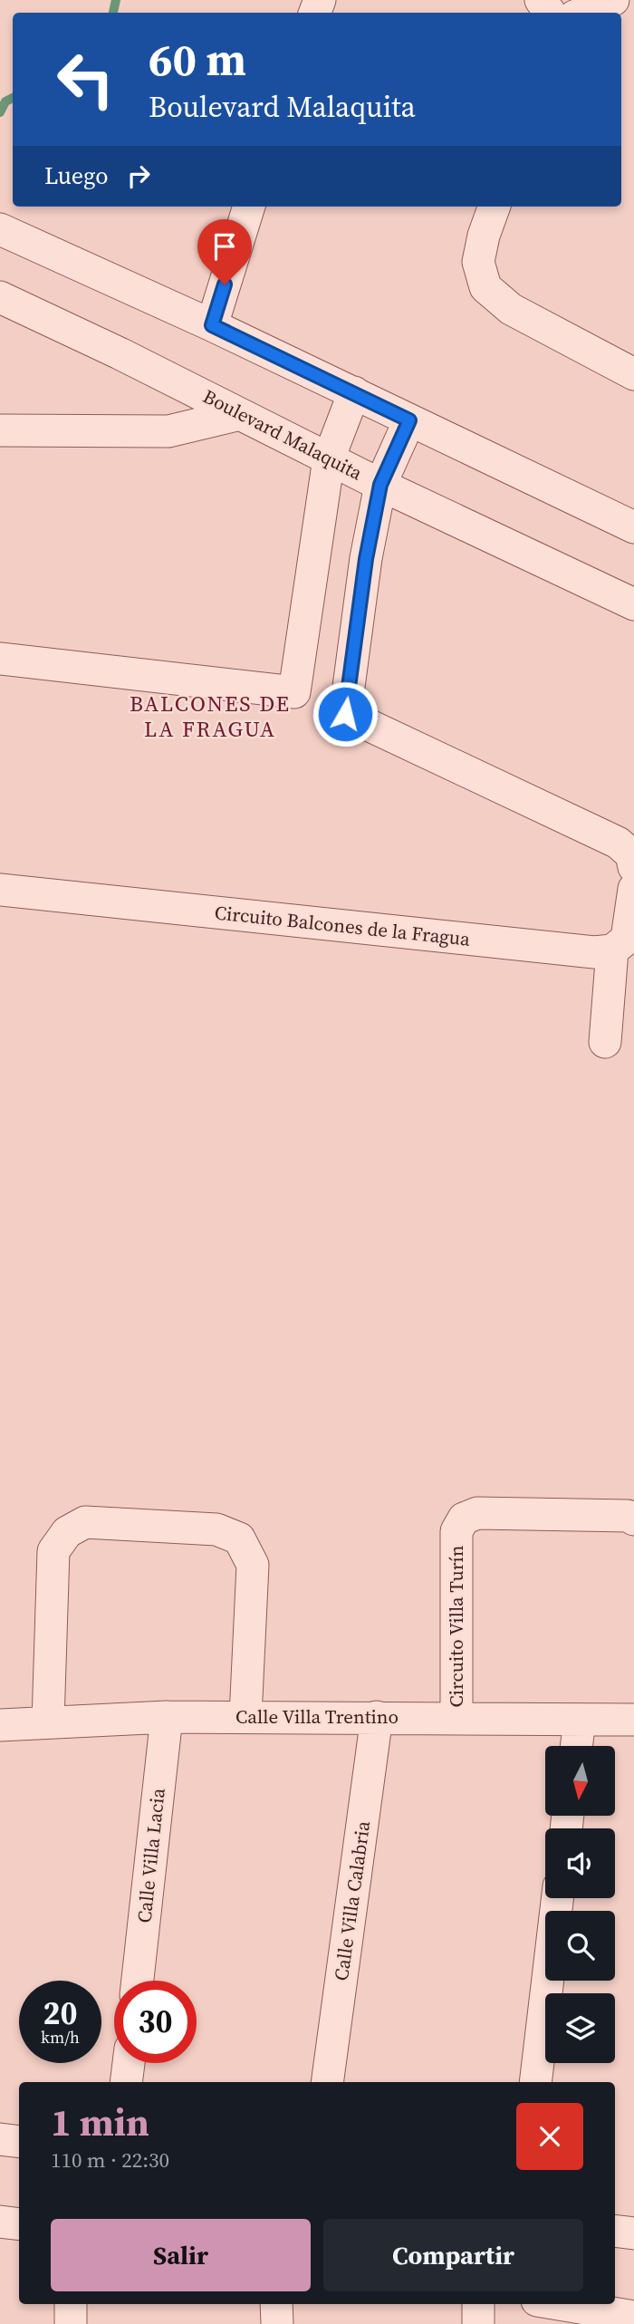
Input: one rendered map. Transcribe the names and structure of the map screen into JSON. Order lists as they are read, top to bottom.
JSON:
{
  "streets": {
    "street": [
      "Boulevard Malaquita",
      "Circuito Balcones de la Fragua",
      "Circuito Villa Turín",
      "Calle Villa Trentino",
      "Calle Villa Lacia",
      "Calle Villa Calabria"
    ]
  },
  "crossings": [
    ["Circuito Villa Turín", "Calle Villa Trentino"],
    ["Calle Villa Trentino", "Calle Villa Lacia"],
    ["Calle Villa Trentino", "Calle Villa Calabria"]
  ],
  "districts": ["BALCONES DE LA FRAGUA"],
  "north": "bottom",
  "page": {
    "turn": ["60 m", "Boulevard Malaquita"],
    "then": "Luego",
    "speed": "20 km/h",
    "limit": "30",
    "heading": ["1 min", "110 m · 22:30"],
    "buttons": ["Salir", "Compartir"]
  }
}
